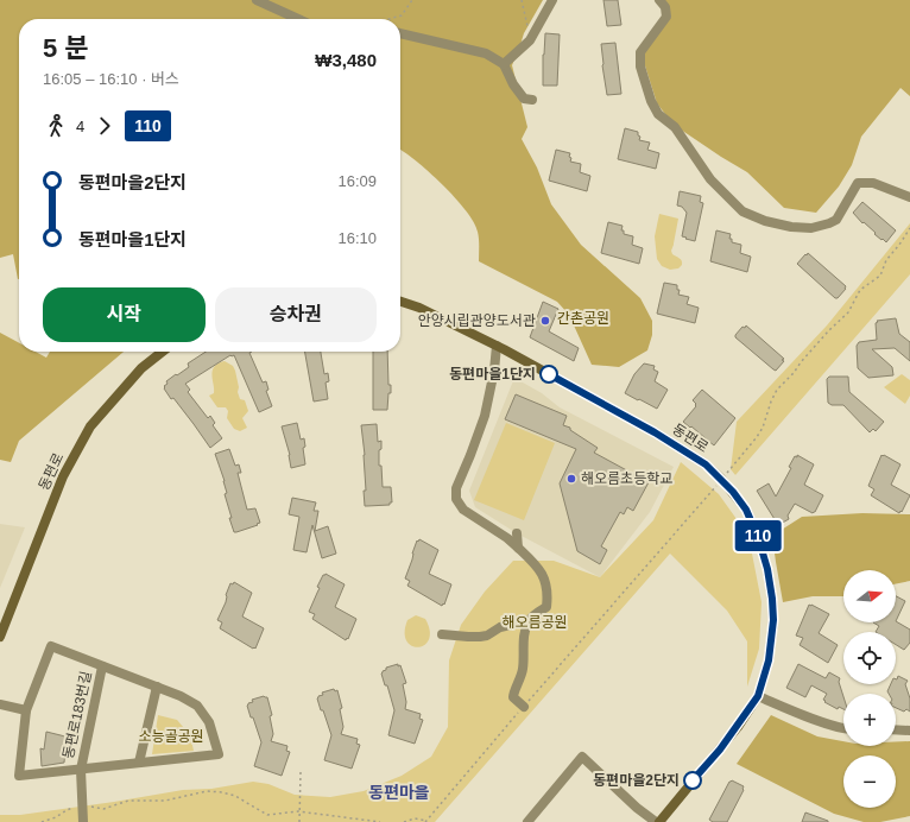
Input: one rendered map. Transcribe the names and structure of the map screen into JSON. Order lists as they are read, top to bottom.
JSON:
{
  "streets": {
    "street": ["동편로", "동편로183번길"]
  },
  "districts": ["동편마을"],
  "parks": ["간촌공원", "해오름공원", "소능골공원"],
  "places": [
    "안양시립관양도서관",
    "동편마을1단지",
    "해오름초등학교",
    "동편마을2단지"
  ],
  "lines": ["bus line 110"],
  "north": "right",
  "page": {
    "on_map": "110",
    "heading": ["5 분", "16:05 – 16:10 · 버스", "₩3,480"],
    "legs": ["4", "110"],
    "list": [
      {
        "name": "동편마을2단지",
        "value": "16:09"
      },
      {
        "name": "동편마을1단지",
        "value": "16:10"
      }
    ],
    "buttons": ["시작", "승차권"],
    "map_buttons": ["+", "−"]
  }
}
